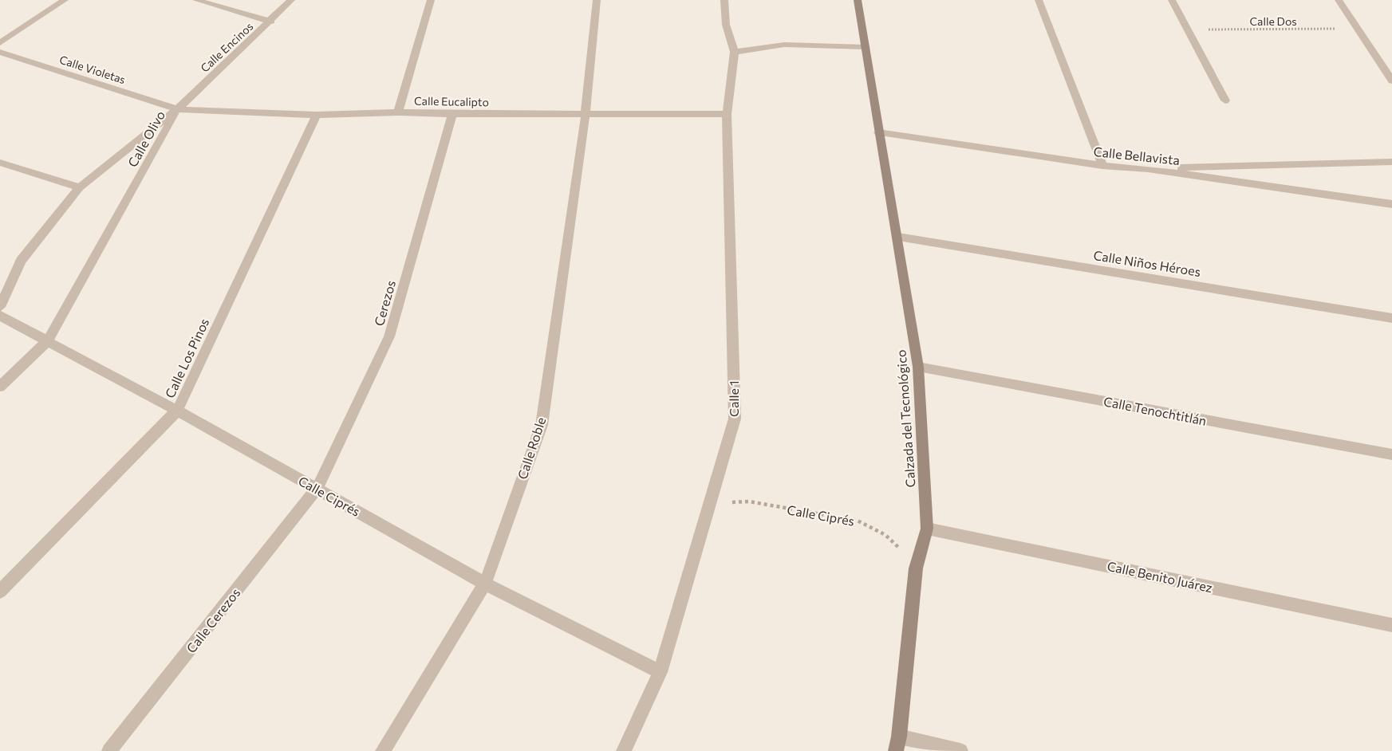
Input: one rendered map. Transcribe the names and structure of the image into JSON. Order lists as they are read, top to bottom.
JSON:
{
  "streets": {
    "street": [
      "Calle Encinos",
      "Calle Violetas",
      "Calle Eucalipto",
      "Calle Olivo",
      "Calle Bellavista",
      "Calle Niños Héroes",
      "Cerezos",
      "Calle Los Pinos",
      "Calle 1",
      "Calle Tenochtitlán",
      "Calzada del Tecnológico",
      "Calle Roble",
      "Calle Ciprés",
      "Calle Benito Juárez",
      "Calle Cerezos"
    ],
    "path": ["Calle Dos"]
  },
  "crossings": [
    ["Calle Encinos", "Calle Violetas"],
    ["Calle Encinos", "Calle Eucalipto"],
    ["Calle Encinos", "Calle Olivo"],
    ["Calle Violetas", "Calle Eucalipto"],
    ["Calle Violetas", "Calle Olivo"],
    ["Calle Eucalipto", "Calle Olivo"],
    ["Calle Eucalipto", "Cerezos"],
    ["Calle Eucalipto", "Calle Los Pinos"],
    ["Calle Eucalipto", "Calle 1"],
    ["Calle Eucalipto", "Calle Roble"],
    ["Calle Olivo", "Calle Ciprés"],
    ["Calle Bellavista", "Calzada del Tecnológico"],
    ["Calle Niños Héroes", "Calzada del Tecnológico"],
    ["Cerezos", "Calle Ciprés"],
    ["Cerezos", "Calle Cerezos"],
    ["Calle Los Pinos", "Calle Ciprés"],
    ["Calle 1", "Calle Ciprés"],
    ["Calle Tenochtitlán", "Calzada del Tecnológico"],
    ["Calzada del Tecnológico", "Calle Ciprés"],
    ["Calzada del Tecnológico", "Calle Benito Juárez"],
    ["Calle Roble", "Calle Ciprés"],
    ["Calle Ciprés", "Calle Cerezos"]
  ]
}
